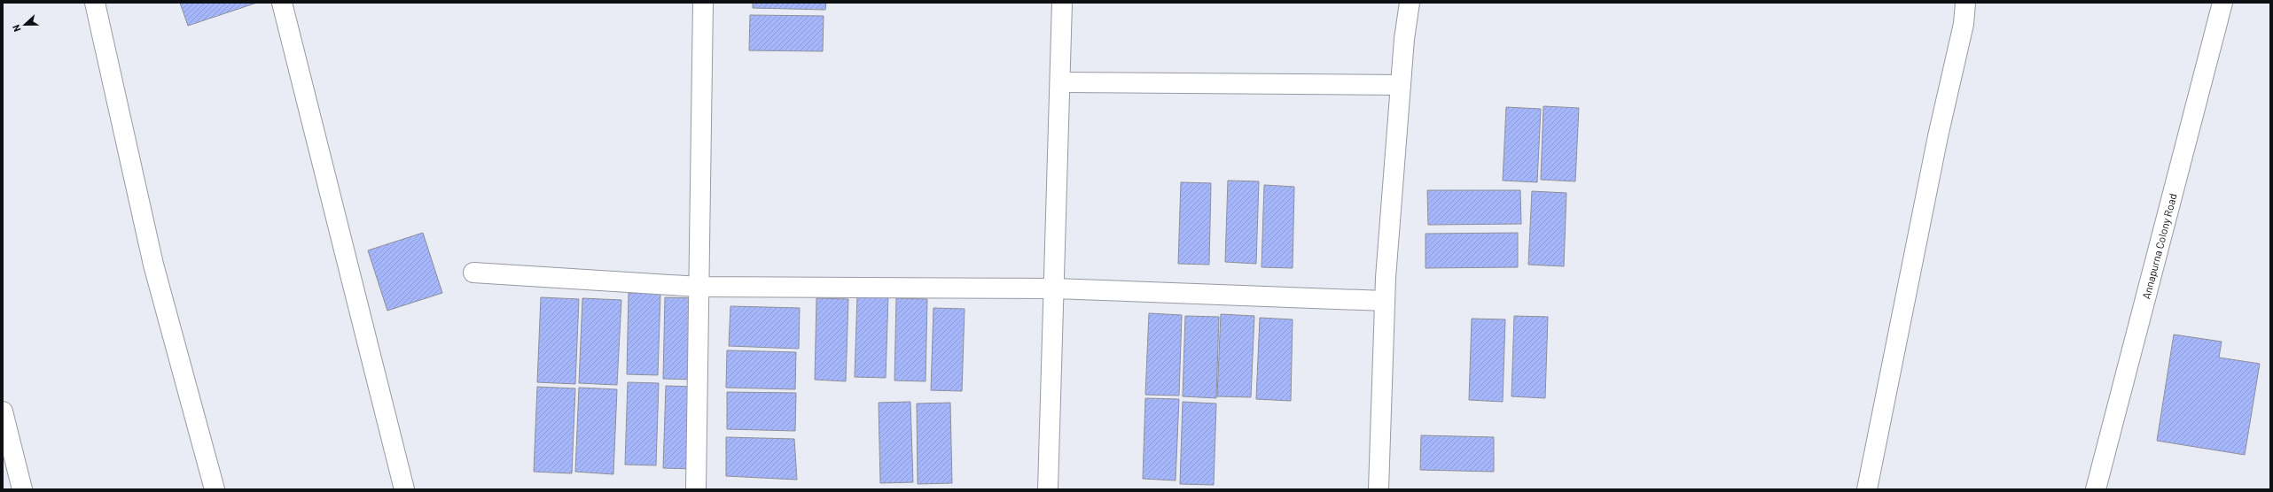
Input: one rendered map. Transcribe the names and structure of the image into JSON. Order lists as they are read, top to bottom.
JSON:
{
  "streets": {
    "street": ["Annapurna Colony Road"]
  },
  "north": "left"
}
